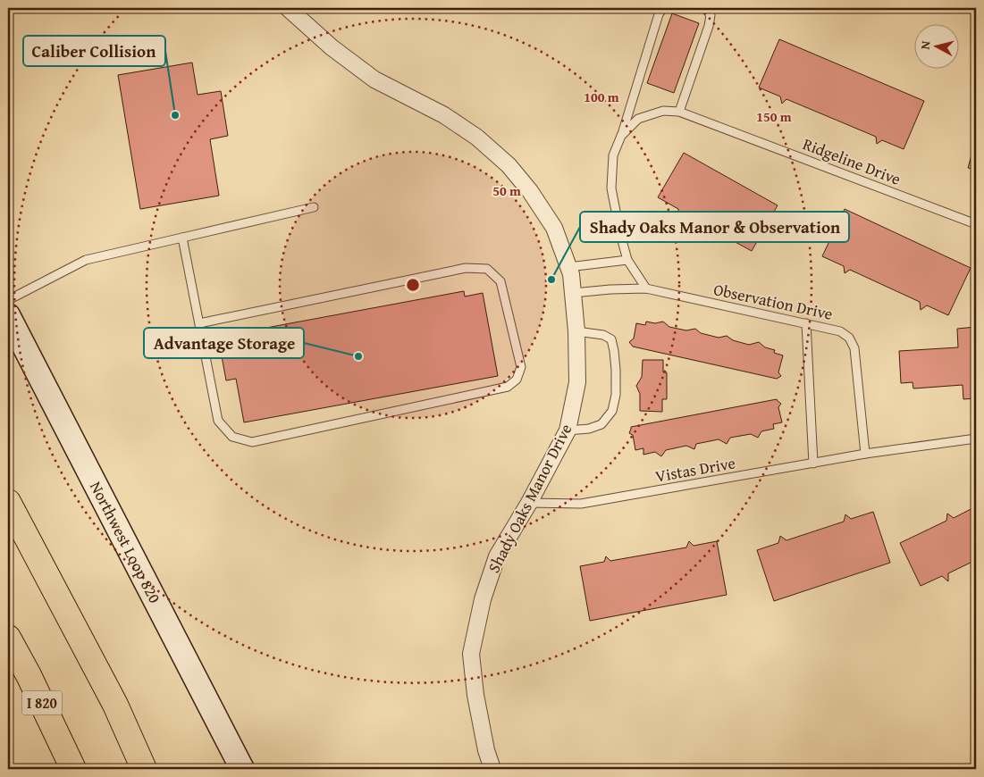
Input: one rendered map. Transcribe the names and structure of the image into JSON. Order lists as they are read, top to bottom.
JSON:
{
  "streets": {
    "highway": ["I 820"],
    "main road": ["Northwest Loop 820"],
    "street": ["Shady Oaks Manor Drive"],
    "lane": ["Ridgeline Drive", "Observation Drive", "Vistas Drive"]
  },
  "crossings": [
    ["Ridgeline Drive", "Observation Drive"],
    ["Observation Drive", "Vistas Drive"],
    ["Observation Drive", "Shady Oaks Manor Drive"],
    ["Vistas Drive", "Shady Oaks Manor Drive"]
  ],
  "places": ["Caliber Collision", "Shady Oaks Manor & Observation", "Advantage Storage"],
  "north": "left",
  "rings": ["100 m", "150 m", "50 m"]
}
